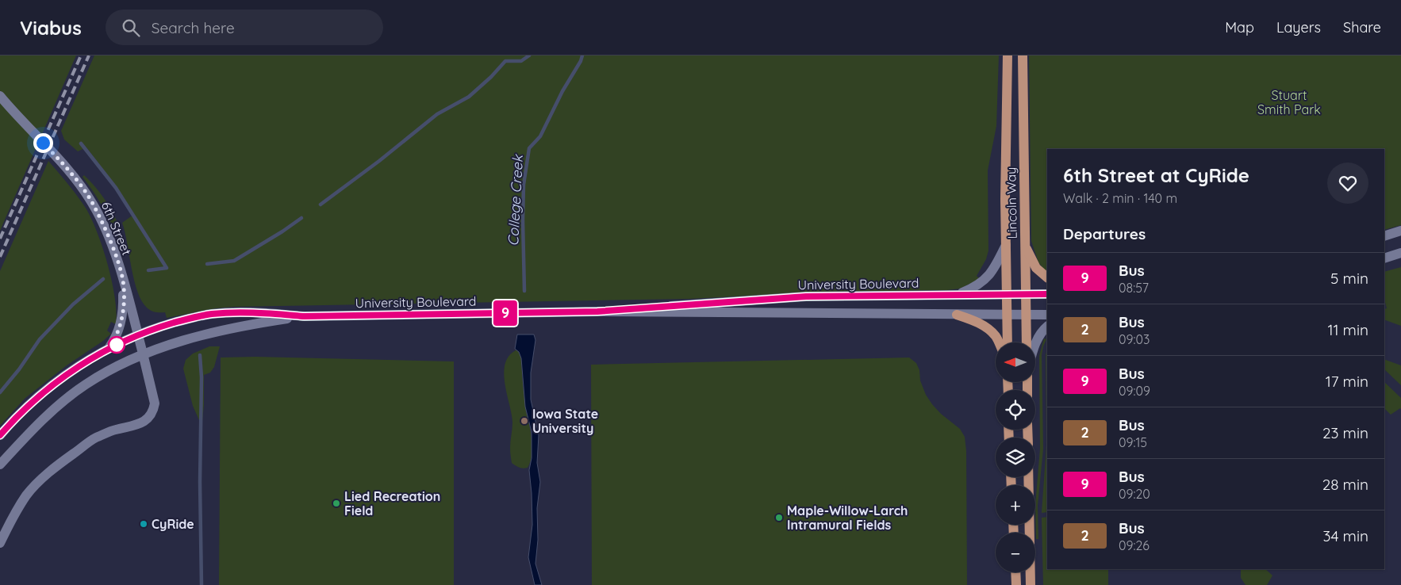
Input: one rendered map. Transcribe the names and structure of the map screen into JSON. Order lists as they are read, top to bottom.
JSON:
{
  "streets": {
    "main road": ["Lincoln Way", "6th Street", "University Boulevard"]
  },
  "crossings": [
    ["Lincoln Way", "University Boulevard"],
    ["6th Street", "University Boulevard"]
  ],
  "water": ["College Creek"],
  "parks": ["Stuart Smith Park"],
  "places": [
    "Iowa State University",
    "Lied Recreation Field",
    "Maple-Willow-Larch Intramural Fields",
    "CyRide"
  ],
  "lines": ["bus line 9"],
  "north": "left",
  "page": {
    "header": "Viabus",
    "search": "Search here",
    "nav": ["Map", "Layers", "Share"],
    "on_map": "9",
    "heading": [
      ["6th Street at CyRide", "Walk · 2 min · 140 m"],
      "Departures"
    ],
    "list": [
      {
        "mark": "9",
        "name": "Bus",
        "note": "08:57",
        "value": "5 min"
      },
      {
        "mark": "2",
        "name": "Bus",
        "note": "09:03",
        "value": "11 min"
      },
      {
        "mark": "9",
        "name": "Bus",
        "note": "09:09",
        "value": "17 min"
      },
      {
        "mark": "2",
        "name": "Bus",
        "note": "09:15",
        "value": "23 min"
      },
      {
        "mark": "9",
        "name": "Bus",
        "note": "09:20",
        "value": "28 min"
      },
      {
        "mark": "2",
        "name": "Bus",
        "note": "09:26",
        "value": "34 min"
      }
    ],
    "map_buttons": ["+", "−"]
  }
}
